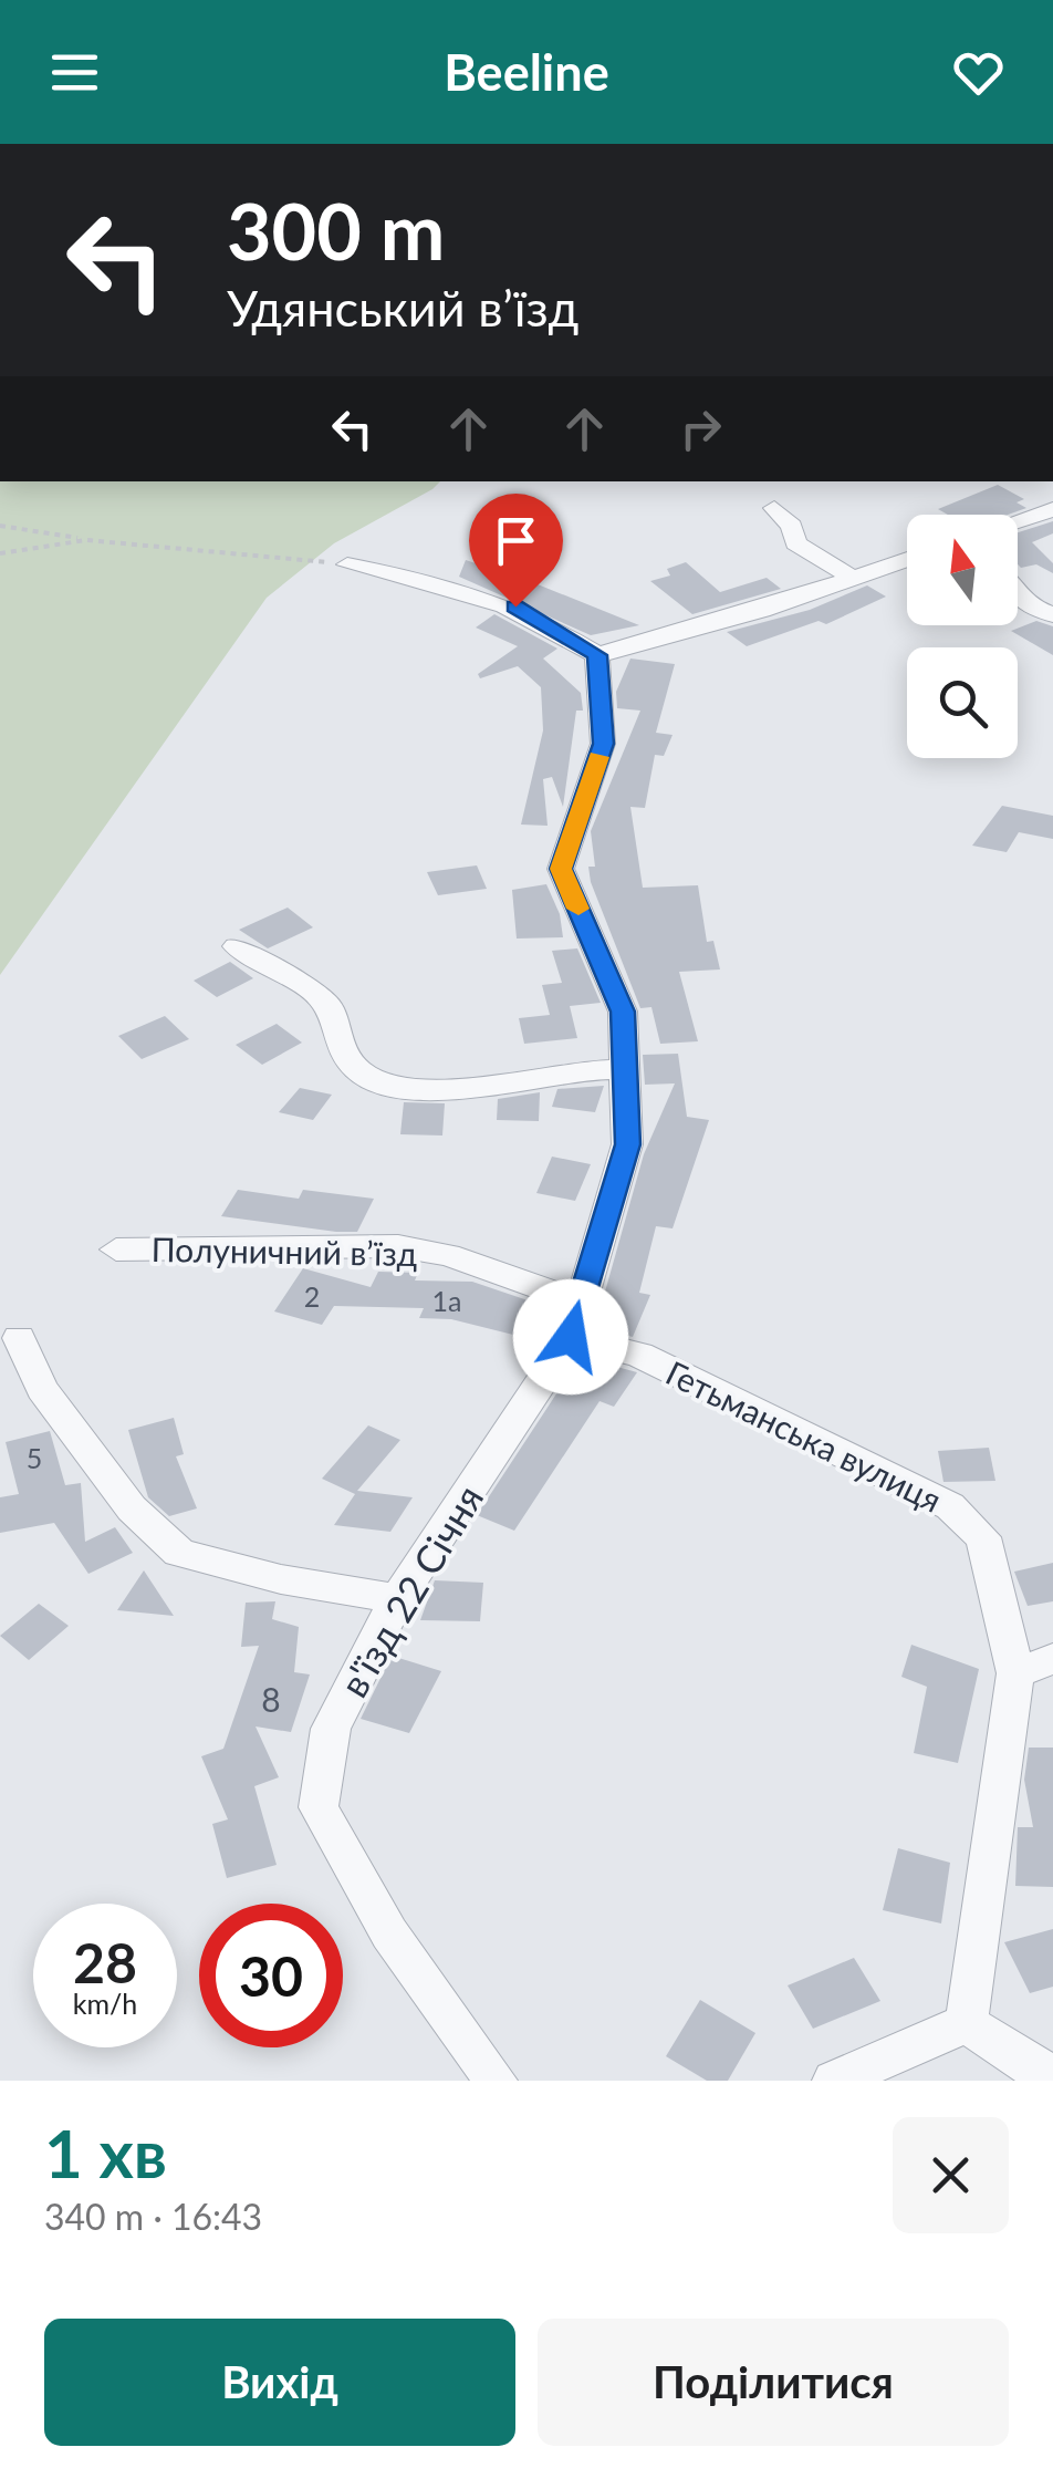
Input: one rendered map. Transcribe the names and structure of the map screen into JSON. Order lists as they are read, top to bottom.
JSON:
{
  "streets": {
    "street": ["Полуничний в’їзд", "Гетьманська вулиця", "в'їзд 22 Січня"]
  },
  "crossings": [
    ["Полуничний в’їзд", "Гетьманська вулиця"],
    ["Полуничний в’їзд", "в'їзд 22 Січня"],
    ["Гетьманська вулиця", "в'їзд 22 Січня"]
  ],
  "house_numbers": [
    "2",
    "1а",
    "5",
    "8"
  ],
  "north": "top",
  "page": {
    "header": "Beeline",
    "turn": ["300 m", "Удянський в’їзд"],
    "speed": "28 km/h",
    "limit": "30",
    "heading": ["1 хв", "340 m · 16:43"],
    "buttons": ["Вихід", "Поділитися"]
  }
}
